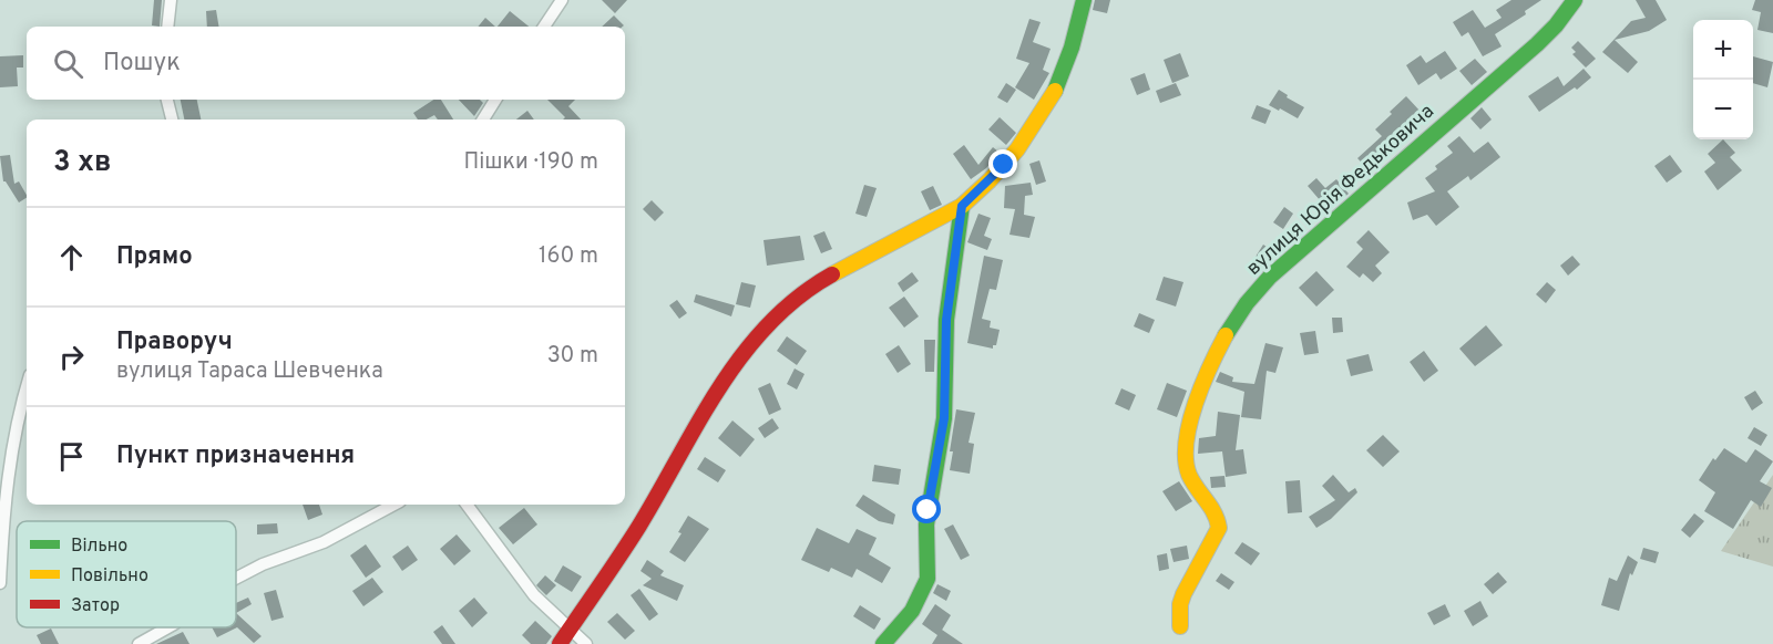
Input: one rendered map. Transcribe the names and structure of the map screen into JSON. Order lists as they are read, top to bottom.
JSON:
{
  "streets": {
    "street": ["вулиця Юрія Федьковича"]
  },
  "legend": ["Вільно", "Повільно", "Затор"],
  "page": {
    "map_buttons": ["+", "−"],
    "search": "Пошук",
    "heading": ["3 хв", "Пішки · 190 m"],
    "list": [
      ["Прямо", "160 m"],
      ["Праворуч", "вулиця Тараса Шевченка", "30 m"],
      "Пункт призначення"
    ]
  }
}
